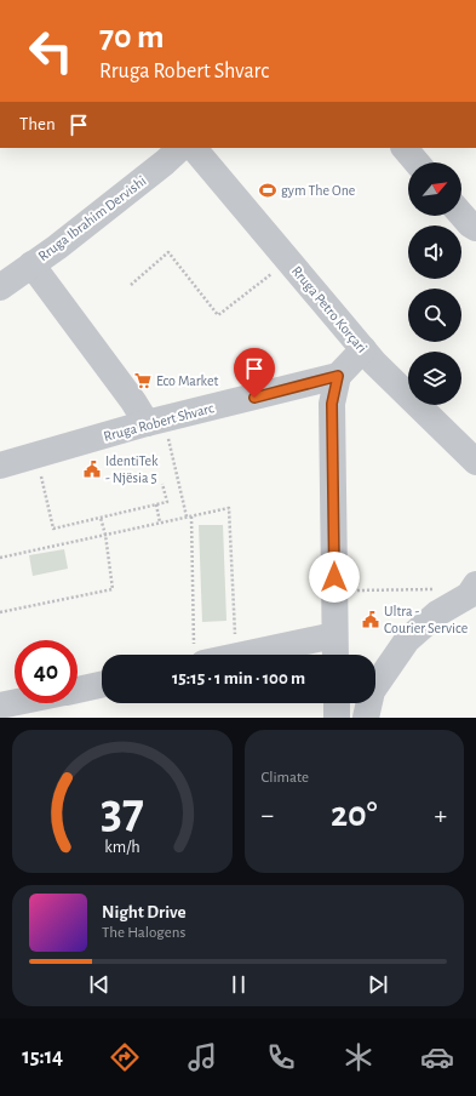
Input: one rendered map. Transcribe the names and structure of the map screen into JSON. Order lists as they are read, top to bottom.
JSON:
{
  "streets": {
    "street": ["Rruga Ibrahim Dervishi", "Rruga Petro Korçari", "Rruga Robert Shvarc"]
  },
  "places": {
    "sports": ["gym The One"],
    "supermarket": ["Eco Market"],
    "public building": ["IdentiTek - Njësia 5", "Ultra - Courier Service"]
  },
  "north": "top right",
  "page": {
    "turn": ["70 m", "Rruga Robert Shvarc"],
    "then": "Then",
    "limit": "40",
    "trip": "15:15 · 1 min · 100 m",
    "tile": "Climate",
    "heat": ["−", "20°", "+"],
    "song": ["Night Drive", "The Halogens"],
    "tabs": "15:14",
    "gauge": ["37", "km/h"]
  }
}
